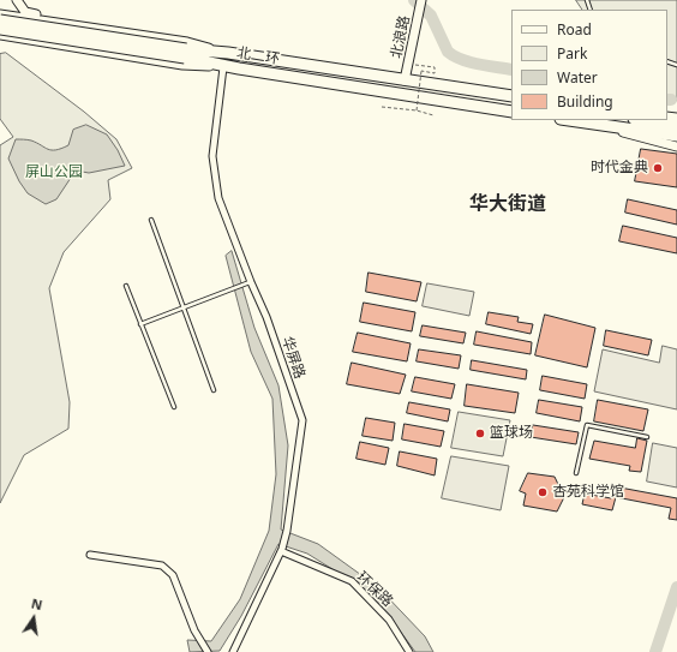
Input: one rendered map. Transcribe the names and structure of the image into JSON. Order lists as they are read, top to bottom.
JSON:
{
  "streets": {
    "highway": ["北二环"],
    "main road": ["北浪路"],
    "street": ["华屏路", "环保路"]
  },
  "crossings": [
    ["北浪路", "北二环"],
    ["华屏路", "环保路"]
  ],
  "districts": ["华大街道"],
  "parks": ["屏山公园"],
  "places": ["时代金典", "篮球场", "杏苑科学馆"],
  "legend": [
    "Road",
    "Park",
    "Water",
    "Building"
  ],
  "north": "top"
}
